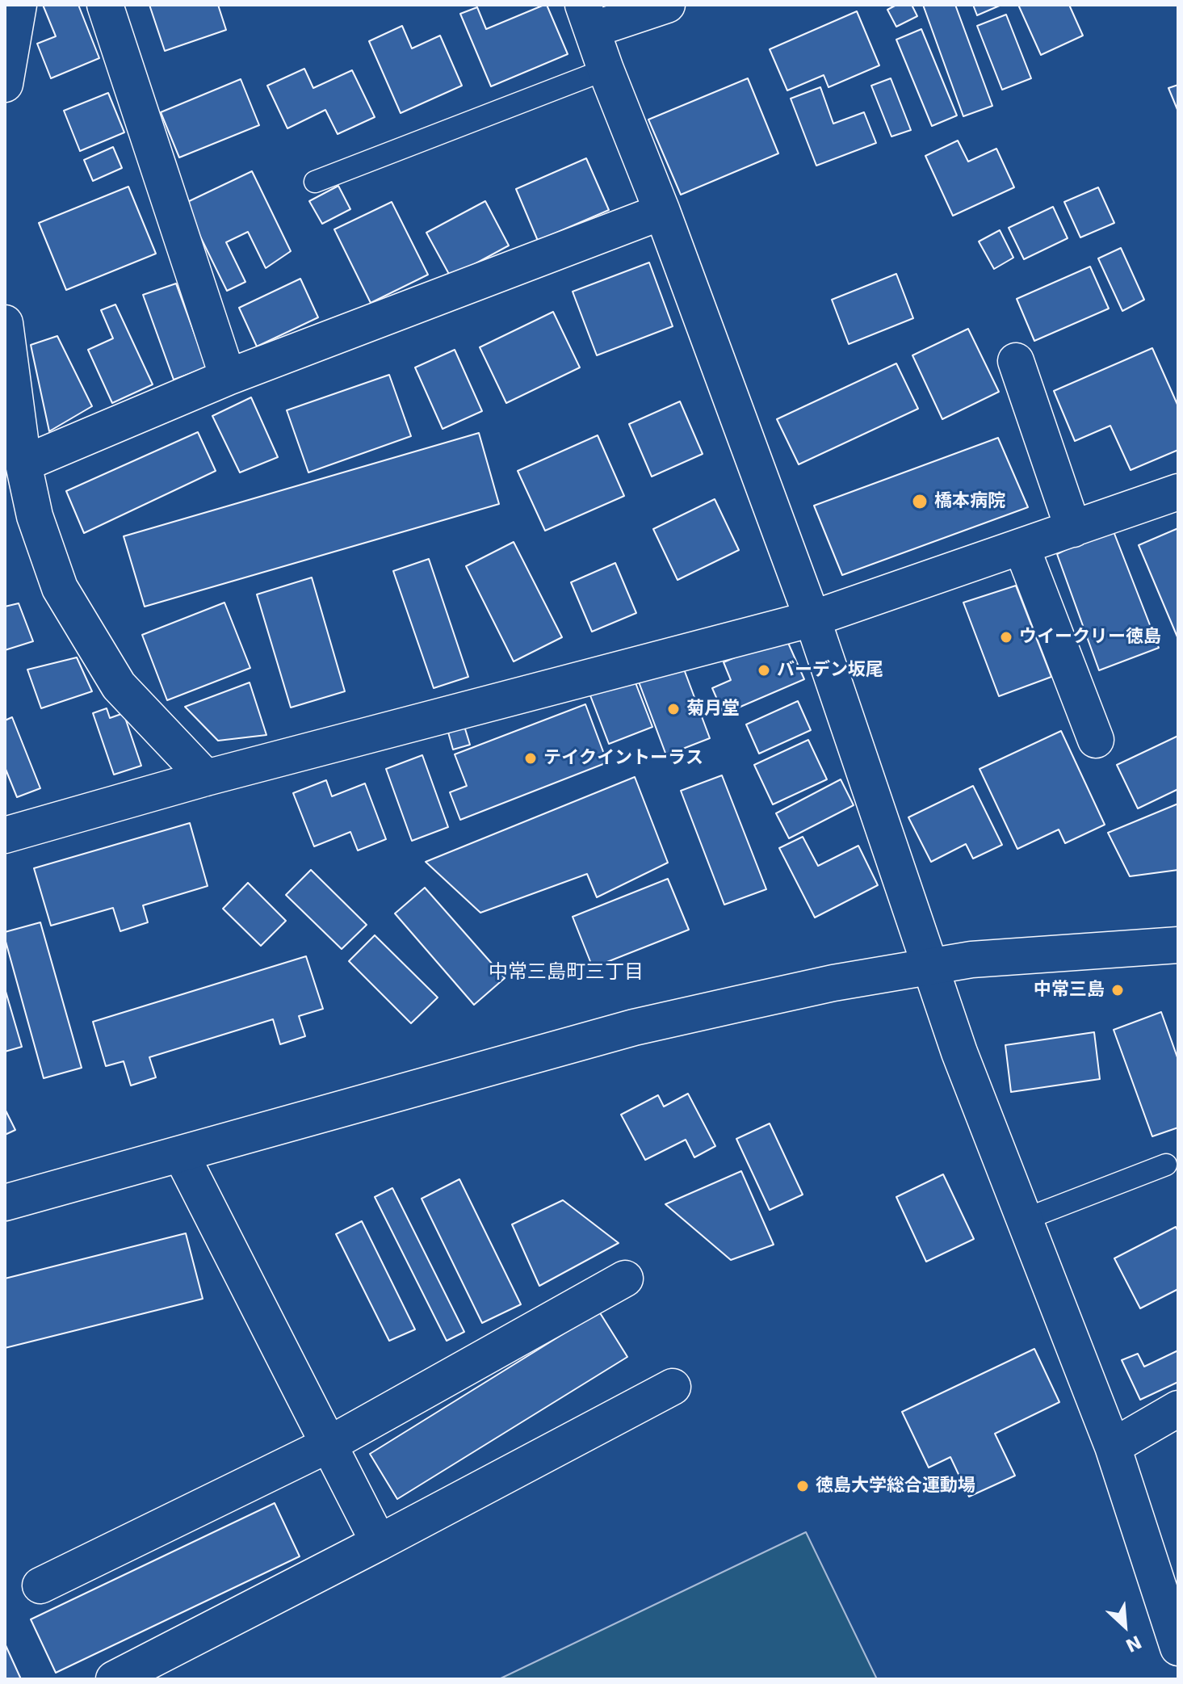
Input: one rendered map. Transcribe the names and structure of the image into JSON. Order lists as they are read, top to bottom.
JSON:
{
  "districts": ["中常三島町三丁目"],
  "places": [
    "橋本病院",
    "ウイークリー徳島",
    "バーデン坂尾",
    "菊月堂",
    "テイクイントーラス",
    "中常三島",
    "徳島大学総合運動場"
  ],
  "north": "bottom right"
}
